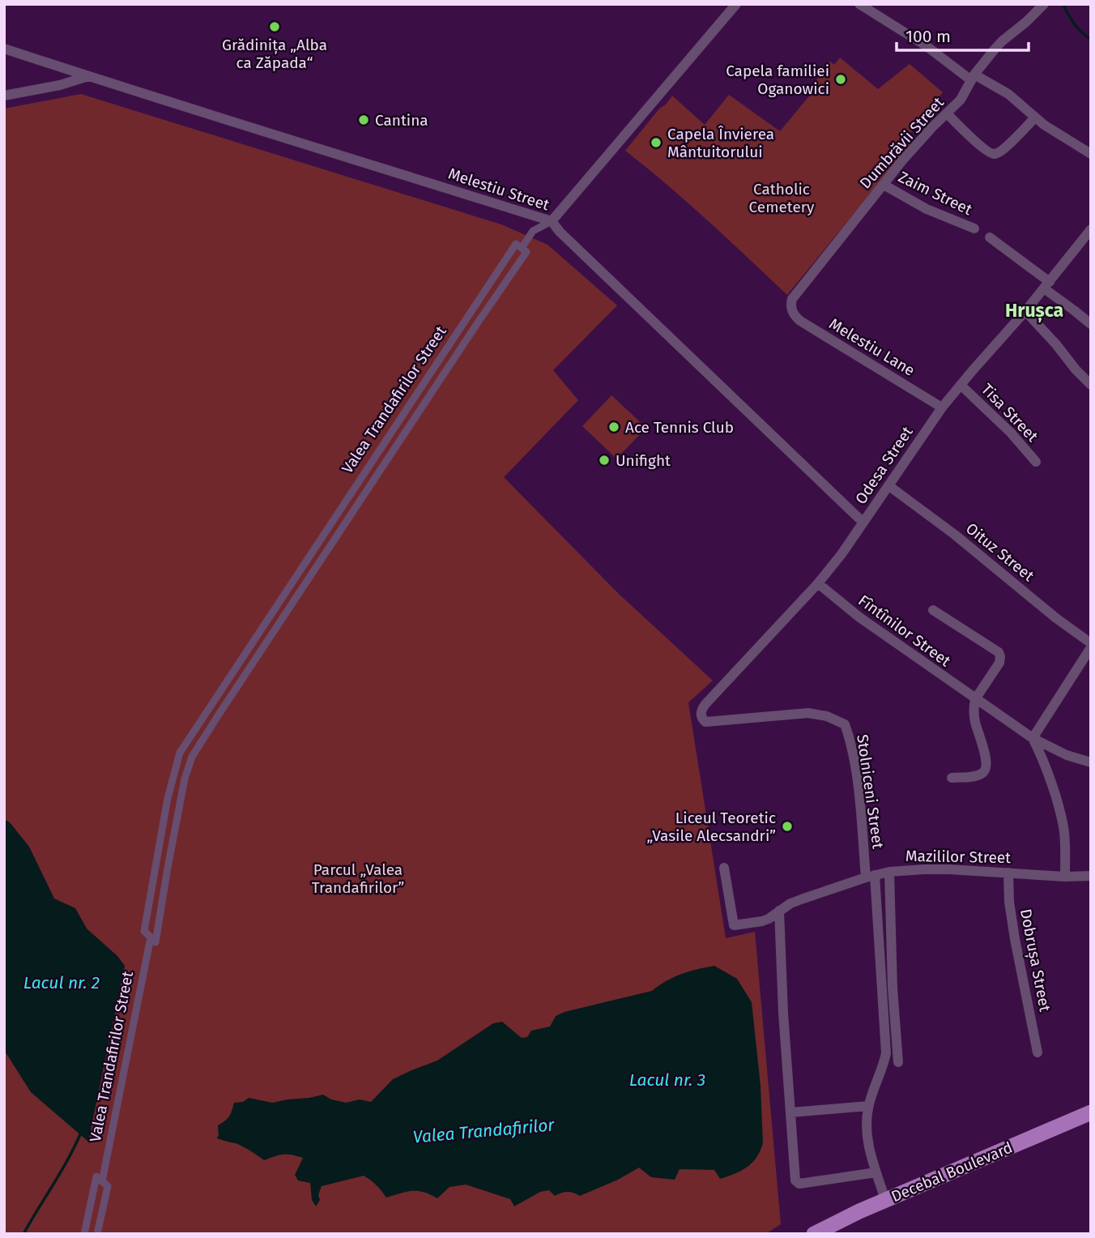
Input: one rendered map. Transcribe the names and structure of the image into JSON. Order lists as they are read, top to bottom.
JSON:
{
  "streets": {
    "main road": ["Decebal Boulevard"],
    "street": [
      "Dumbrăvii Street",
      "Melestiu Street",
      "Zaim Street",
      "Melestiu Lane",
      "Valea Trandafirilor Street",
      "Tisa Street",
      "Odesa Street",
      "Oituz Street",
      "Fîntînilor Street",
      "Stolniceni Street",
      "Mazililor Street",
      "Dobrușa Street"
    ]
  },
  "crossings": [
    ["Dumbrăvii Street", "Zaim Street"],
    ["Dumbrăvii Street", "Melestiu Lane"],
    ["Melestiu Street", "Valea Trandafirilor Street"],
    ["Melestiu Street", "Odesa Street"],
    ["Melestiu Lane", "Odesa Street"],
    ["Tisa Street", "Odesa Street"],
    ["Odesa Street", "Oituz Street"],
    ["Odesa Street", "Fîntînilor Street"],
    ["Odesa Street", "Stolniceni Street"],
    ["Stolniceni Street", "Mazililor Street"],
    ["Mazililor Street", "Dobrușa Street"]
  ],
  "districts": ["Hrușca"],
  "water": ["Lacul nr. 2", "Lacul nr. 3", "Valea Trandafirilor"],
  "parks": ["Catholic Cemetery", "Parcul „Valea Trandafirilor”"],
  "places": [
    "Grădinița „Alba ca Zăpada“",
    "Capela familiei Oganowici",
    "Cantina",
    "Capela Învierea Mântuitorului",
    "Ace Tennis Club",
    "Unifight",
    "Liceul Teoretic „Vasile Alecsandri”"
  ],
  "scale_bar": "100 m"
}
